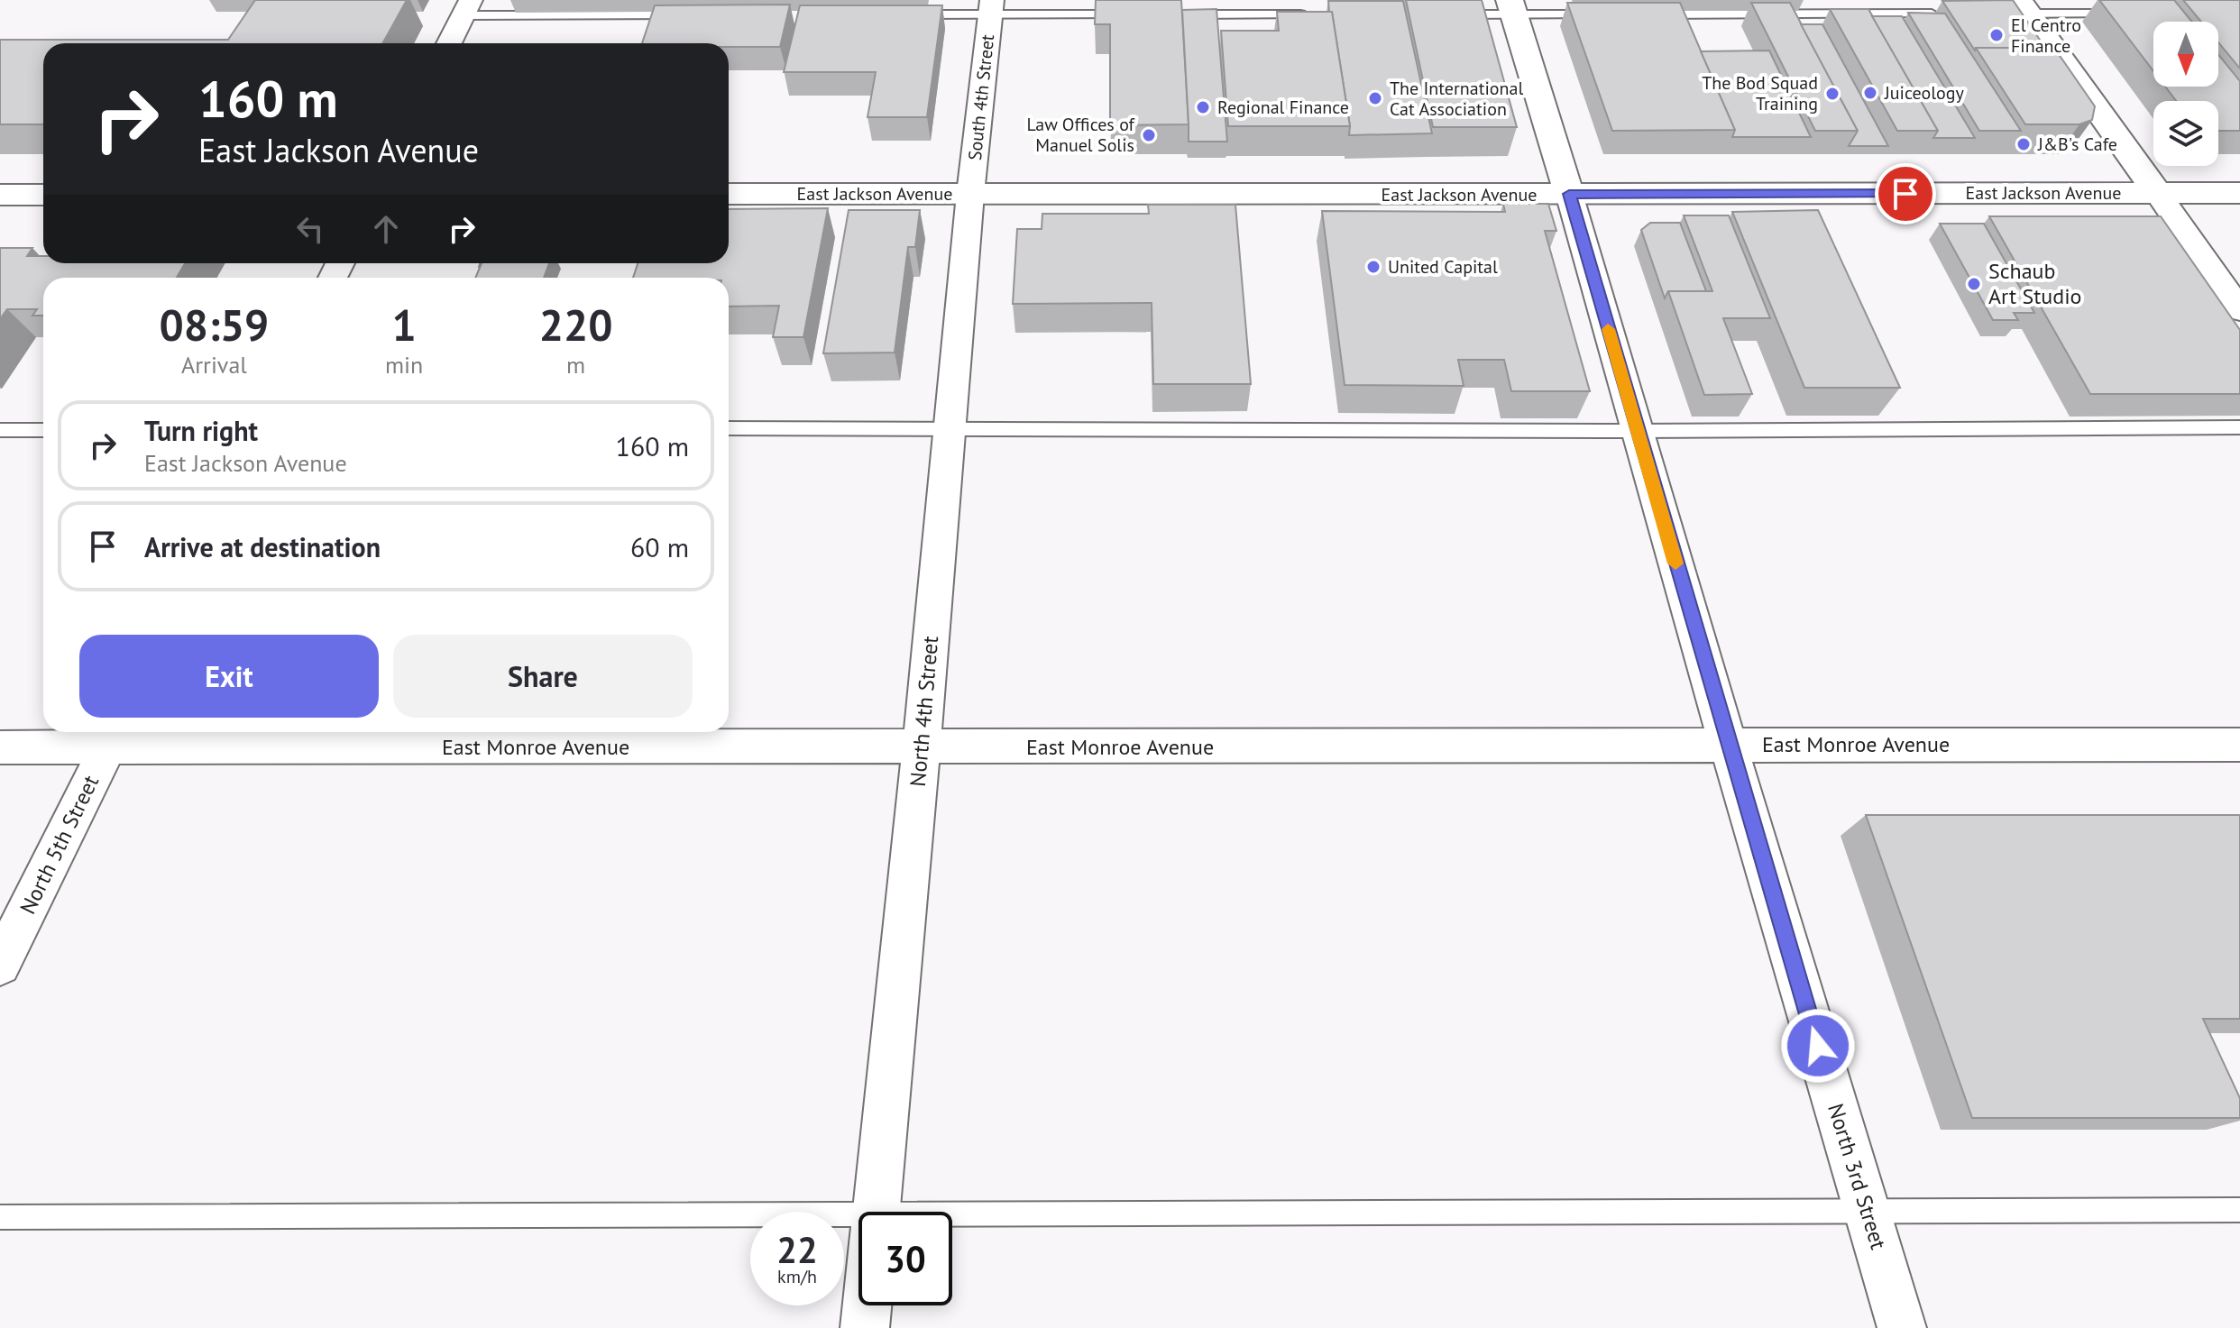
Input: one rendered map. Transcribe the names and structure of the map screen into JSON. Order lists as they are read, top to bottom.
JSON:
{
  "streets": {
    "street": [
      "South 4th Street",
      "East Jackson Avenue",
      "North 4th Street",
      "East Monroe Avenue",
      "North 5th Street",
      "North 3rd Street"
    ]
  },
  "crossings": [
    ["South 4th Street", "East Jackson Avenue"],
    ["South 4th Street", "North 4th Street"],
    ["East Jackson Avenue", "North 4th Street"],
    ["East Jackson Avenue", "North 3rd Street"],
    ["North 4th Street", "East Monroe Avenue"],
    ["East Monroe Avenue", "North 5th Street"],
    ["East Monroe Avenue", "North 3rd Street"]
  ],
  "places": [
    "El Centro Finance",
    "Juiceology",
    "The Bod Squad Training",
    "The International Cat Association",
    "Regional Finance",
    "Law Offices of Manuel Solis",
    "J&B's Cafe",
    "United Capital",
    "Schaub Art Studio"
  ],
  "north": "bottom",
  "page": {
    "turn": ["160 m", "East Jackson Avenue"],
    "eta": [
      "08:59",
      "Arrival",
      "1",
      "min",
      "220",
      "m"
    ],
    "list": [
      {
        "name": "Turn right",
        "note": "East Jackson Avenue",
        "value": "160 m"
      },
      {
        "name": "Arrive at destination",
        "value": "60 m"
      }
    ],
    "buttons": ["Exit", "Share"],
    "speed": "22 km/h",
    "limit": "30"
  }
}
